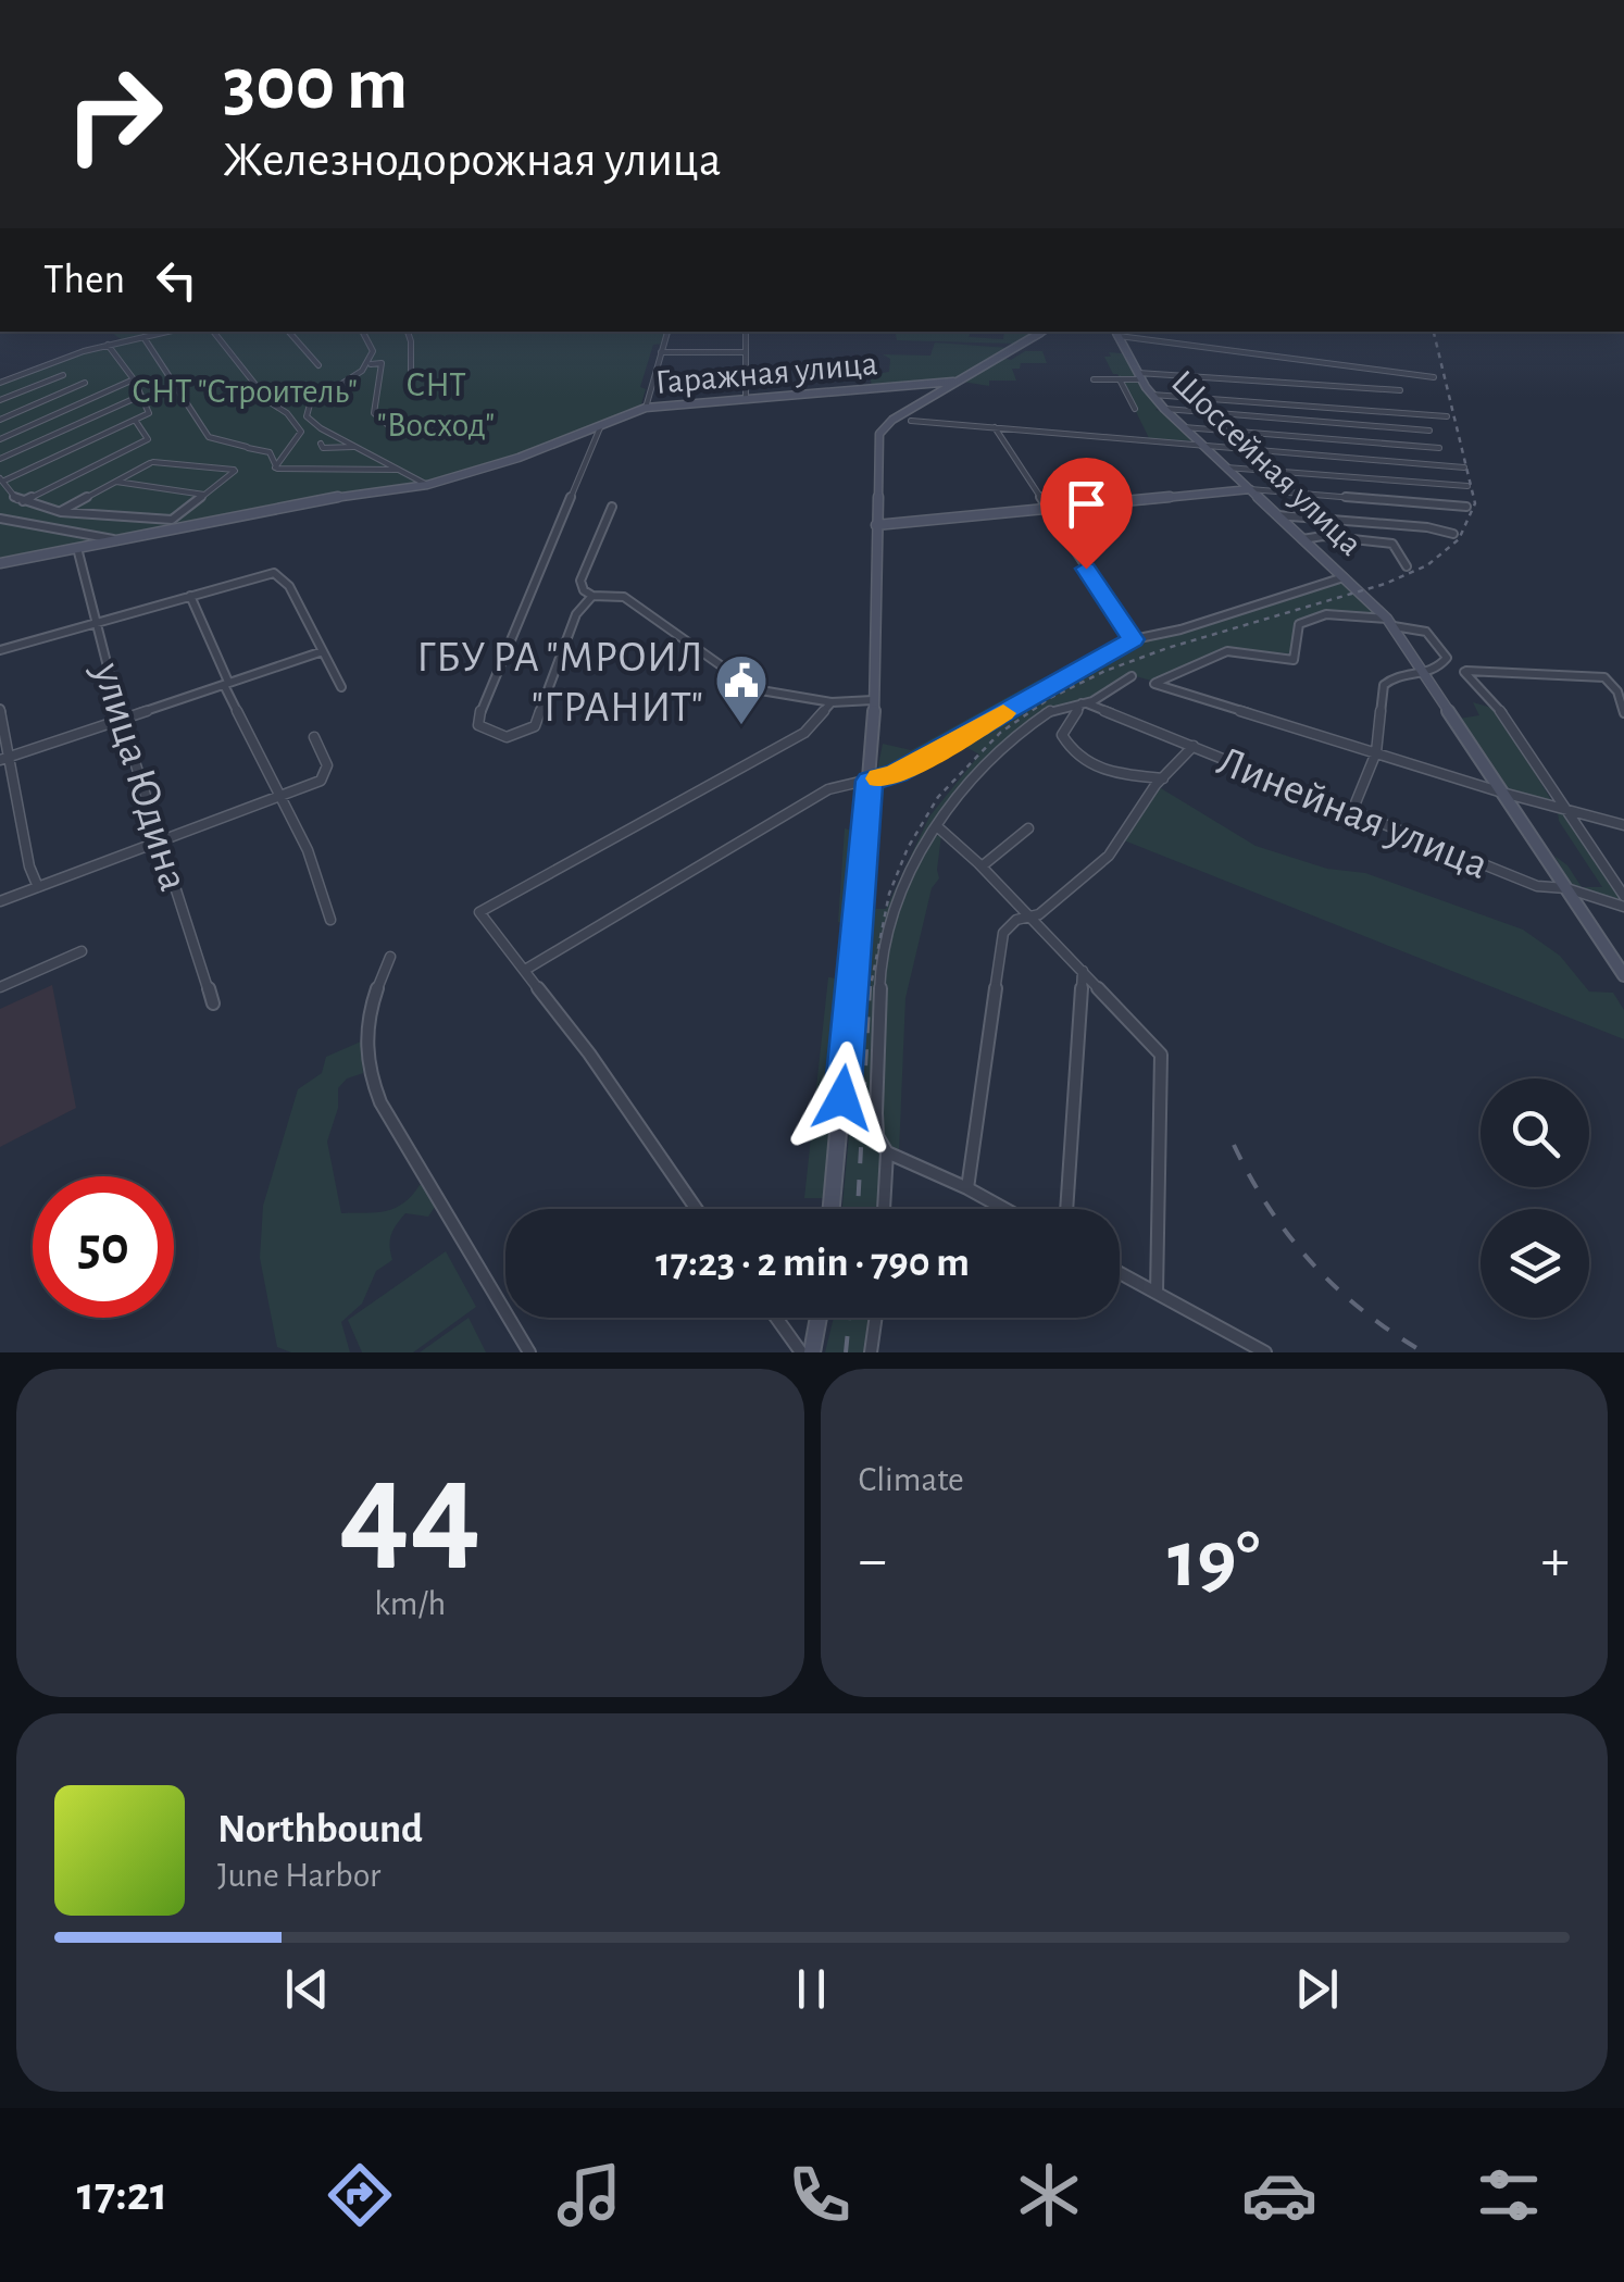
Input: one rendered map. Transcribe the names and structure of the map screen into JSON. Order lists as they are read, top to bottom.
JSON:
{
  "streets": {
    "main road": ["Гаражная улица", "Шоссейная улица"],
    "street": ["улица Юдина", "Линейная улица"]
  },
  "crossings": [
    ["Гаражная улица", "улица Юдина"],
    ["Шоссейная улица", "Линейная улица"]
  ],
  "parks": ["СНТ \"Восход\"", "СНТ \"Строитель\""],
  "places": {
    "public building": ["ГБУ РА \"МРОИЛ \"ГРАНИТ\""]
  },
  "page": {
    "turn": ["300 m", "Железнодорожная улица"],
    "then": "Then",
    "limit": "50",
    "trip": "17:23 · 2 min · 790 m",
    "tile": [
      ["44", "km/h"],
      "Climate"
    ],
    "heat": ["−", "19°", "+"],
    "song": ["Northbound", "June Harbor"],
    "tabs": "17:21"
  }
}
